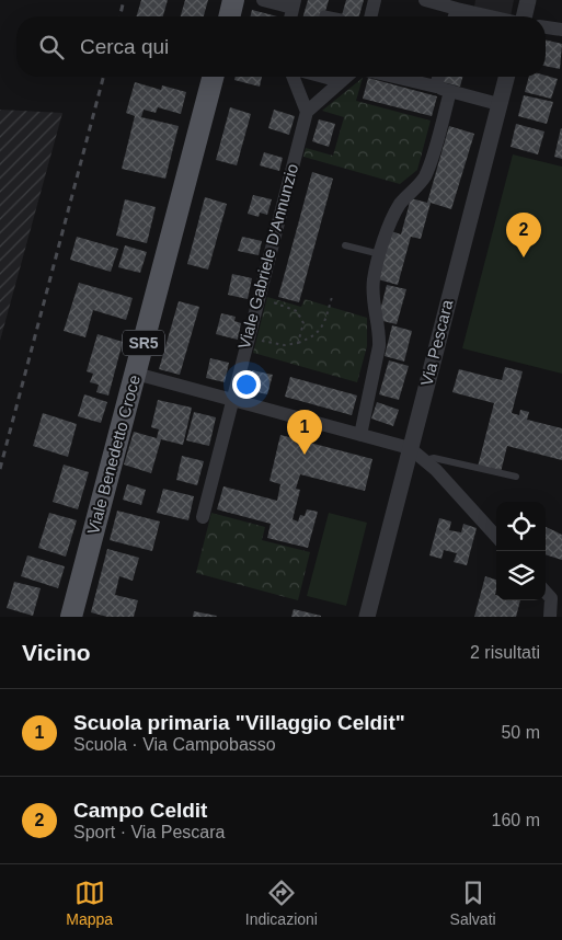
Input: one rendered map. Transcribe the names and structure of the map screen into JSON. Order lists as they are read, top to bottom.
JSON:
{
  "streets": {
    "main road": ["SR5", "Viale Benedetto Croce"],
    "street": ["Viale Gabriele D'Annunzio", "Via Pescara"]
  },
  "page": {
    "search": "Cerca qui",
    "pins": ["2", "1"],
    "heading": ["Vicino", "2 risultati"],
    "list": [
      {
        "mark": "1",
        "name": "Scuola primaria \"Villaggio Celdit\"",
        "note": "Scuola · Via Campobasso",
        "value": "50 m"
      },
      {
        "mark": "2",
        "name": "Campo Celdit",
        "note": "Sport · Via Pescara",
        "value": "160 m"
      }
    ],
    "nav": ["Mappa", "Indicazioni", "Salvati"]
  }
}
